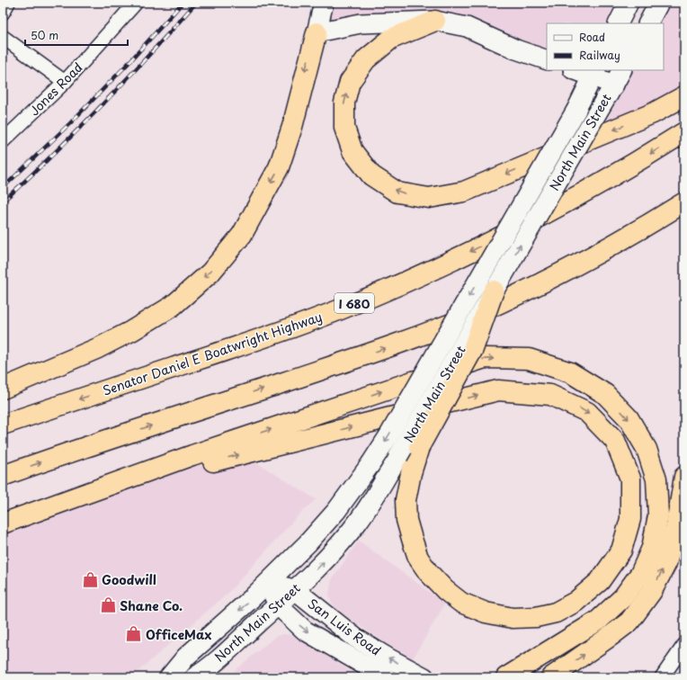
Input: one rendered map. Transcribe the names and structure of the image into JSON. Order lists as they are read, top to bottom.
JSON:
{
  "streets": {
    "highway": ["I 680", "Senator Daniel E Boatwright Highway"],
    "main road": ["North Main Street", "San Luis Road"],
    "street": ["Jones Road"]
  },
  "crossings": [
    ["North Main Street", "San Luis Road"]
  ],
  "places": {
    "shop": ["Goodwill", "Shane Co.", "OfficeMax"]
  },
  "legend": ["Road", "Railway"],
  "scale_bar": "50 m"
}
